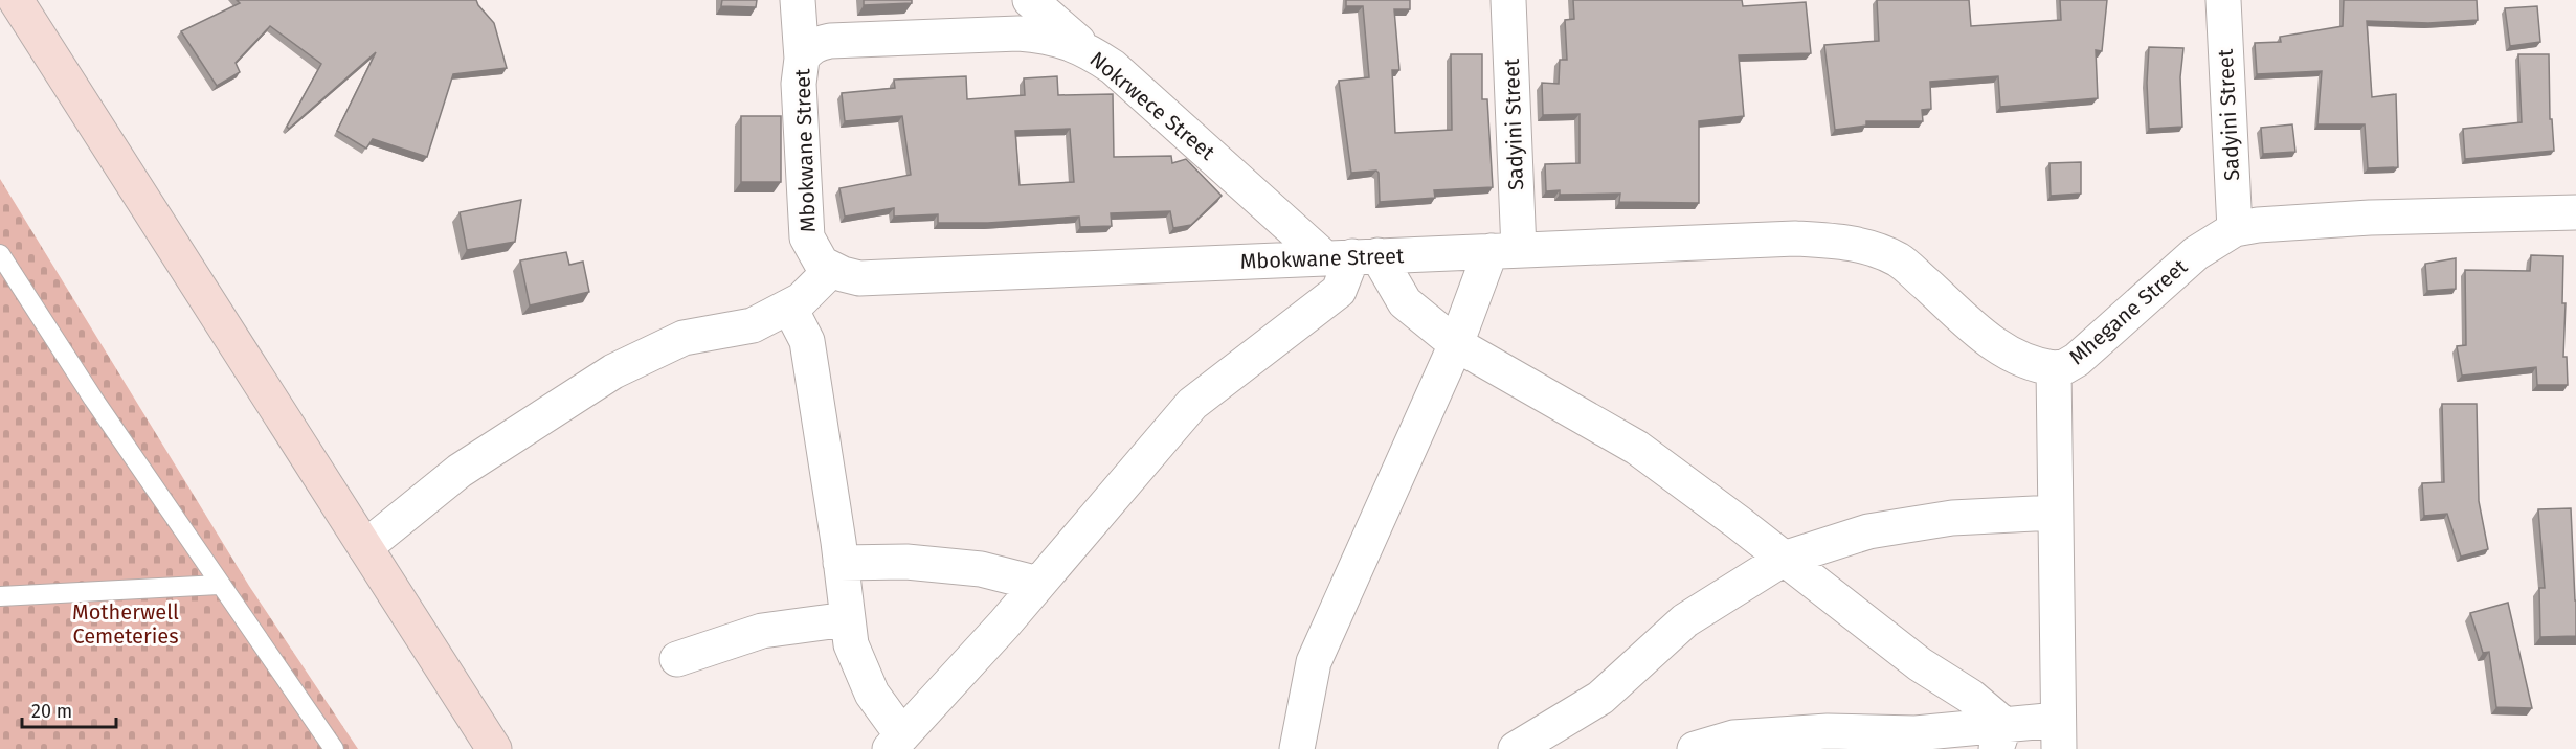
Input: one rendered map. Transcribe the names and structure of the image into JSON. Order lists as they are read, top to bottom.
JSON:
{
  "streets": {
    "street": [
      "Nokrwece Street",
      "Sadyini Street",
      "Mbokwane Street",
      "Mhegane Street"
    ]
  },
  "crossings": [
    ["Nokrwece Street", "Mbokwane Street"],
    ["Sadyini Street", "Mbokwane Street"],
    ["Sadyini Street", "Mhegane Street"],
    ["Mbokwane Street", "Mhegane Street"]
  ],
  "parks": ["Motherwell Cemeteries"],
  "scale_bar": "20 m"
}
